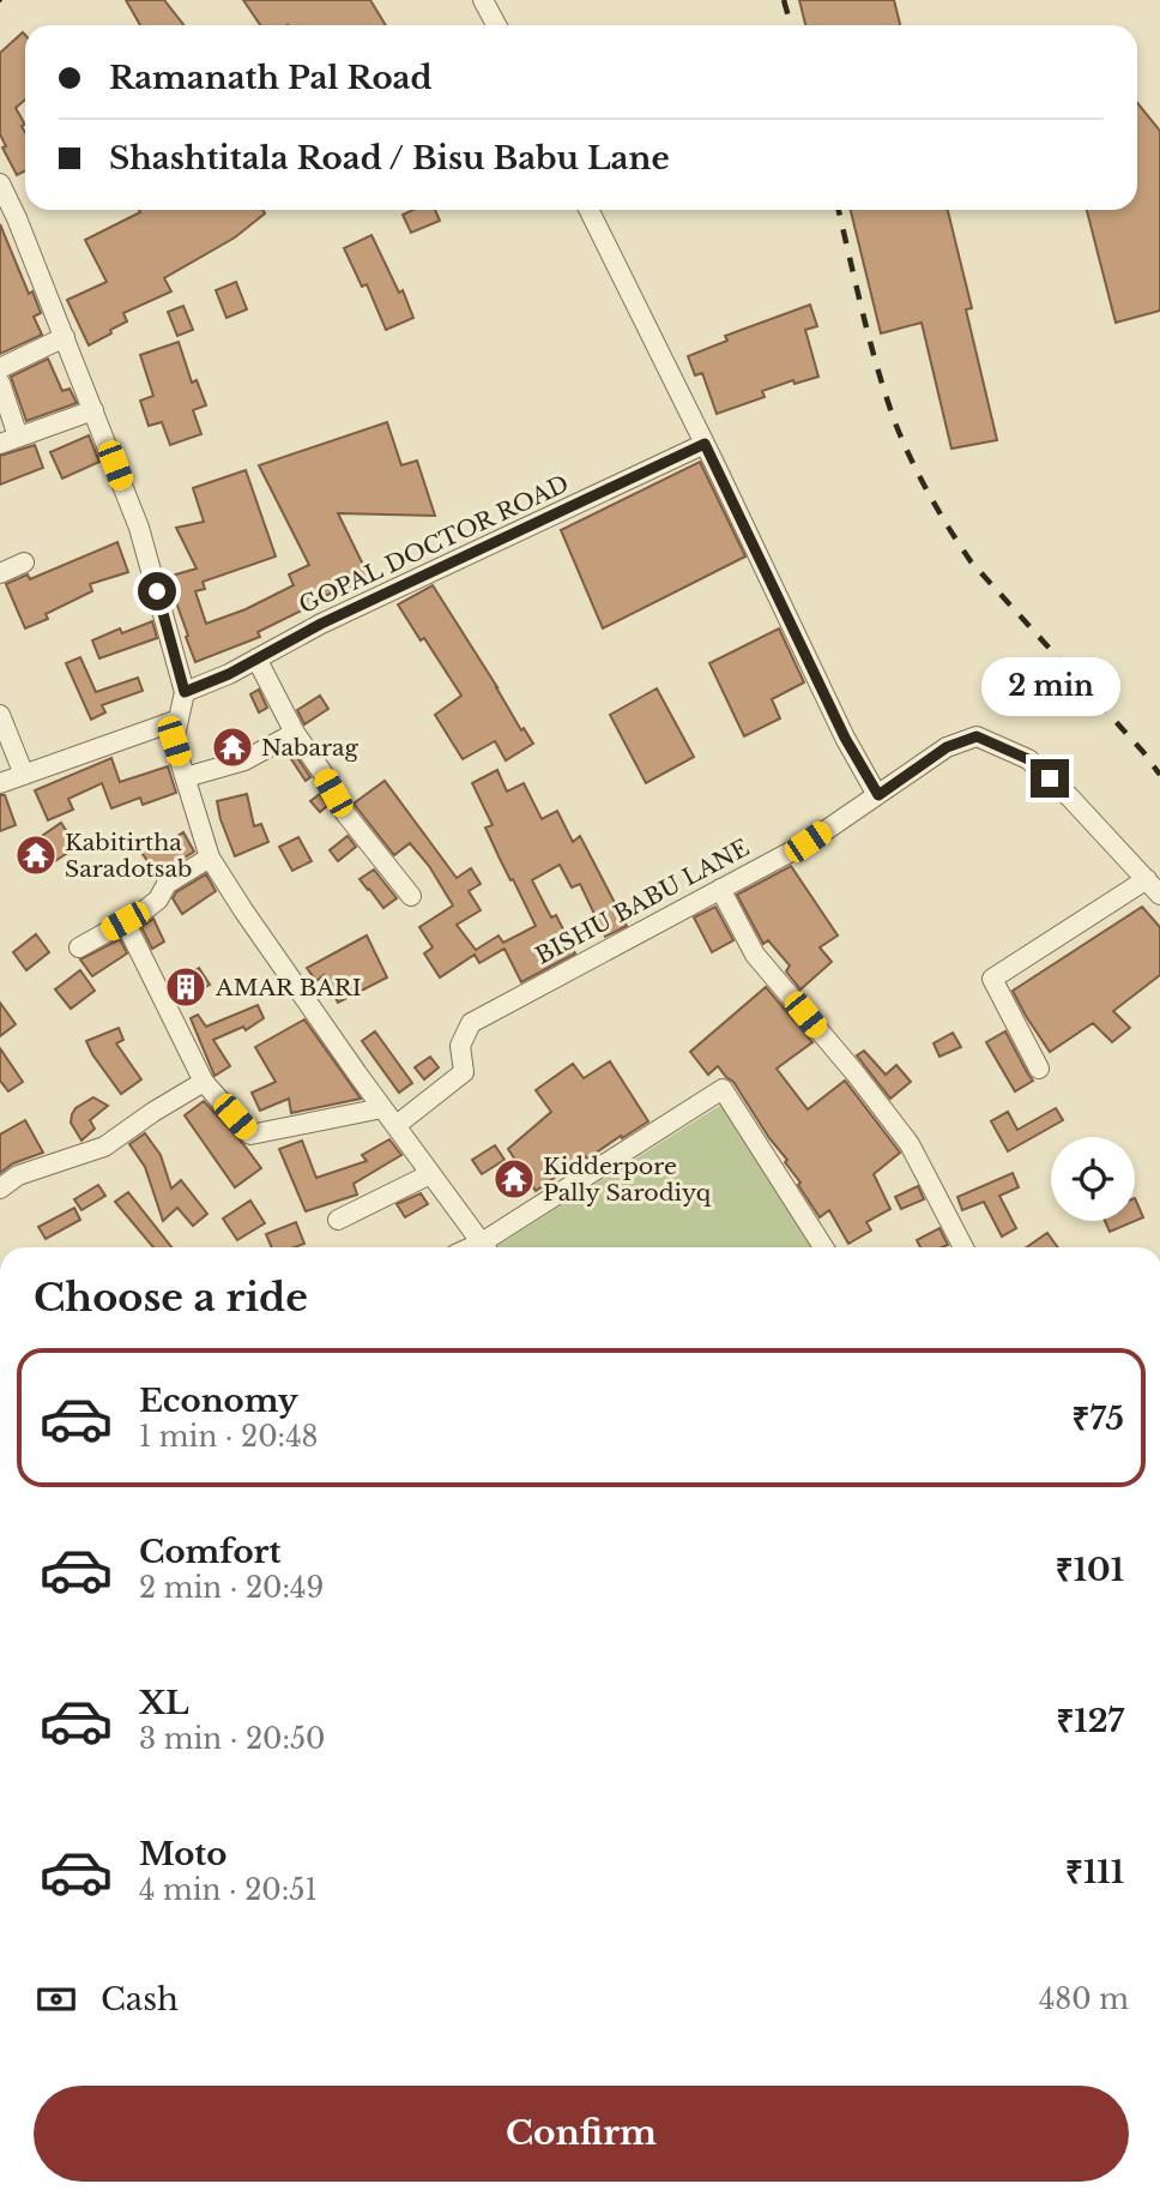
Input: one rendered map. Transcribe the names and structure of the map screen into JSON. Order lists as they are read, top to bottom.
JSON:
{
  "streets": {
    "street": ["GOPAL DOCTOR ROAD", "BISHU BABU LANE"]
  },
  "places": {
    "temple": ["Nabarag", "Kabitirtha Saradotsab", "Kidderpore Pally Sarodiyq"],
    "building": ["AMAR BARI"]
  },
  "page": {
    "banner": ["Ramanath Pal Road", "Shashtitala Road / Bisu Babu Lane"],
    "bubble": "2 min",
    "heading": "Choose a ride",
    "list": [
      {
        "name": "Economy",
        "note": "1 min · 20:48",
        "value": "₹75"
      },
      {
        "name": "Comfort",
        "note": "2 min · 20:49",
        "value": "₹101"
      },
      {
        "name": "XL",
        "note": "3 min · 20:50",
        "value": "₹127"
      },
      {
        "name": "Moto",
        "note": "4 min · 20:51",
        "value": "₹111"
      }
    ],
    "pay": ["Cash", "480 m"],
    "buttons": "Confirm"
  }
}
